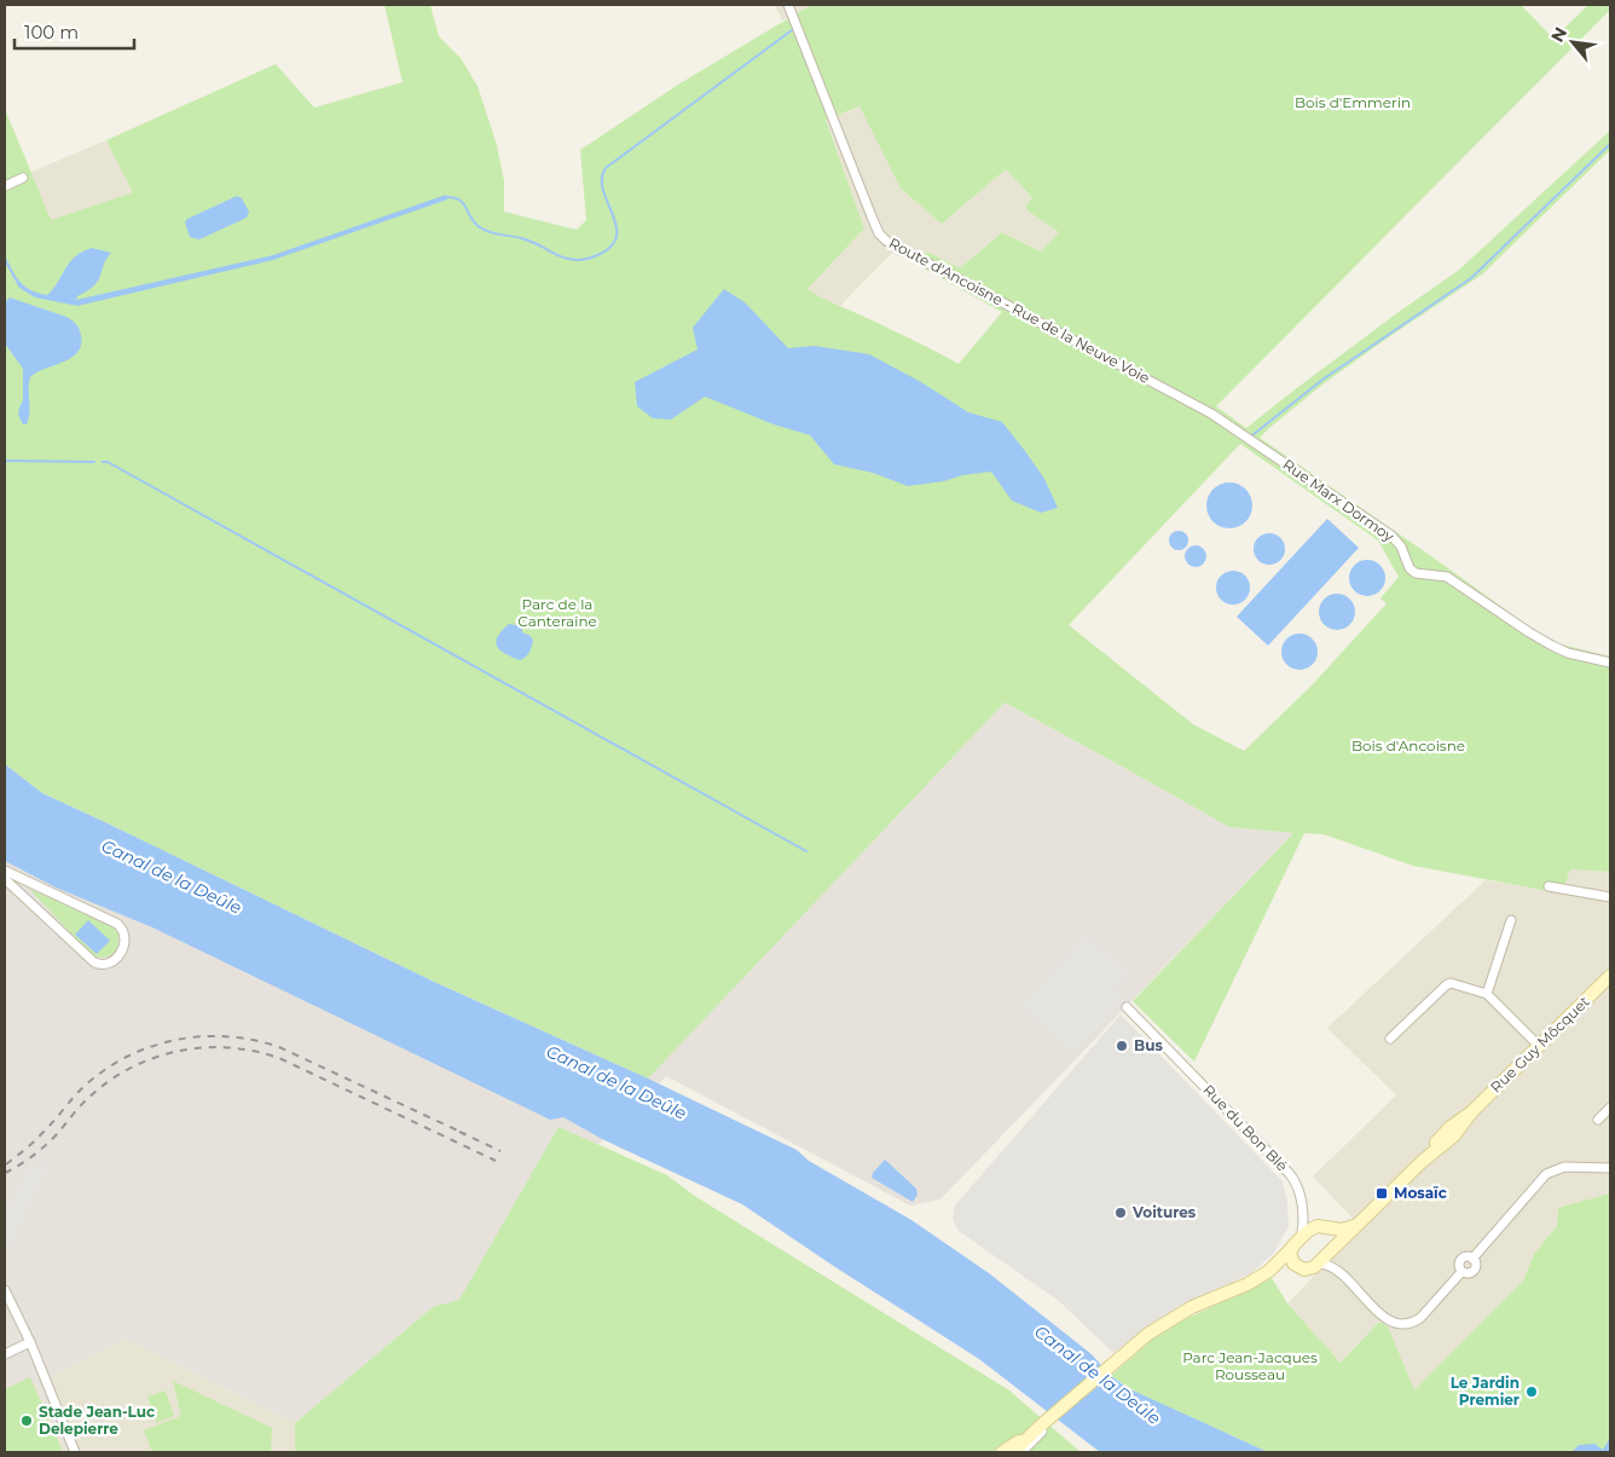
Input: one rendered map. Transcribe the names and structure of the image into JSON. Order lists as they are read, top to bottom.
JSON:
{
  "streets": {
    "street": [
      "Route d'Ancoisne - Rue de la Neuve Voie",
      "Rue Marx Dormoy",
      "Rue Guy Môcquet",
      "Rue du Bon Blé"
    ]
  },
  "crossings": [
    ["Route d'Ancoisne - Rue de la Neuve Voie", "Rue Marx Dormoy"],
    ["Rue Guy Môcquet", "Rue du Bon Blé"]
  ],
  "water": ["Canal de la Deûle"],
  "parks": [
    "Bois d'Emmerin",
    "Parc de la Canteraine",
    "Bois d'Ancoisne",
    "Parc Jean-Jacques Rousseau"
  ],
  "places": {
    "other": [
      "Bus",
      "Voitures",
      "Le Jardin Premier",
      "Stade Jean-Luc Delepierre"
    ],
    "transit": ["Mosaïc"]
  },
  "scale_bar": "100 m",
  "north": "top left"
}
